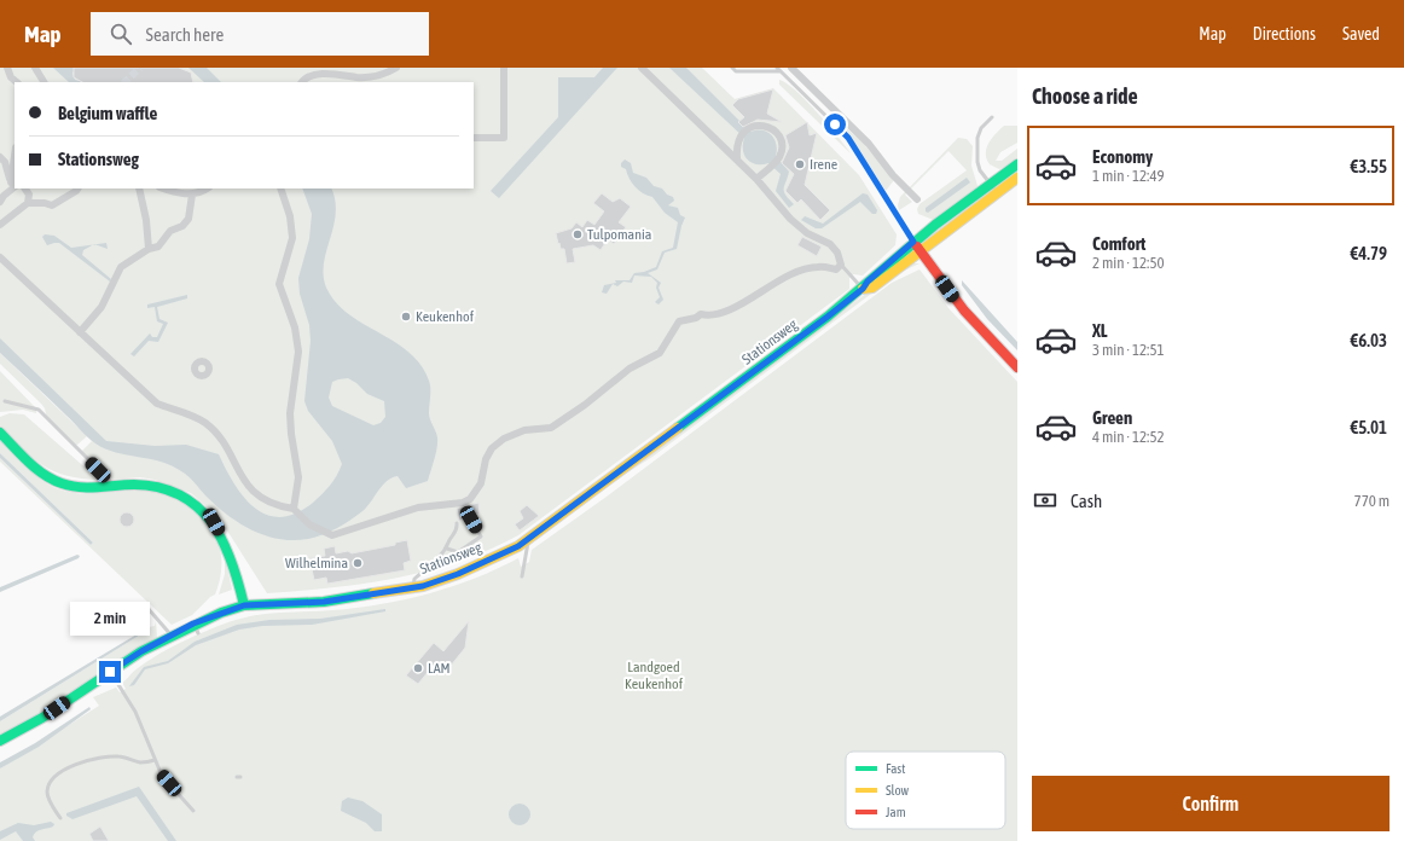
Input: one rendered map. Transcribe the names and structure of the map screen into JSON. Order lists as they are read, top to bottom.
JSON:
{
  "streets": {
    "main road": ["Stationsweg"]
  },
  "parks": ["Landgoed Keukenhof"],
  "places": [
    "Irene",
    "Tulpomania",
    "Keukenhof",
    "Wilhelmina",
    "LAM"
  ],
  "legend": ["Fast", "Slow", "Jam"],
  "page": {
    "header": "Map",
    "search": "Search here",
    "nav": ["Map", "Directions", "Saved"],
    "heading": "Choose a ride",
    "banner": ["Belgium waffle", "Stationsweg"],
    "list": [
      {
        "name": "Economy",
        "note": "1 min · 12:49",
        "value": "€3.55"
      },
      {
        "name": "Comfort",
        "note": "2 min · 12:50",
        "value": "€4.79"
      },
      {
        "name": "XL",
        "note": "3 min · 12:51",
        "value": "€6.03"
      },
      {
        "name": "Green",
        "note": "4 min · 12:52",
        "value": "€5.01"
      }
    ],
    "pay": ["Cash", "770 m"],
    "bubble": "2 min",
    "buttons": "Confirm"
  }
}
